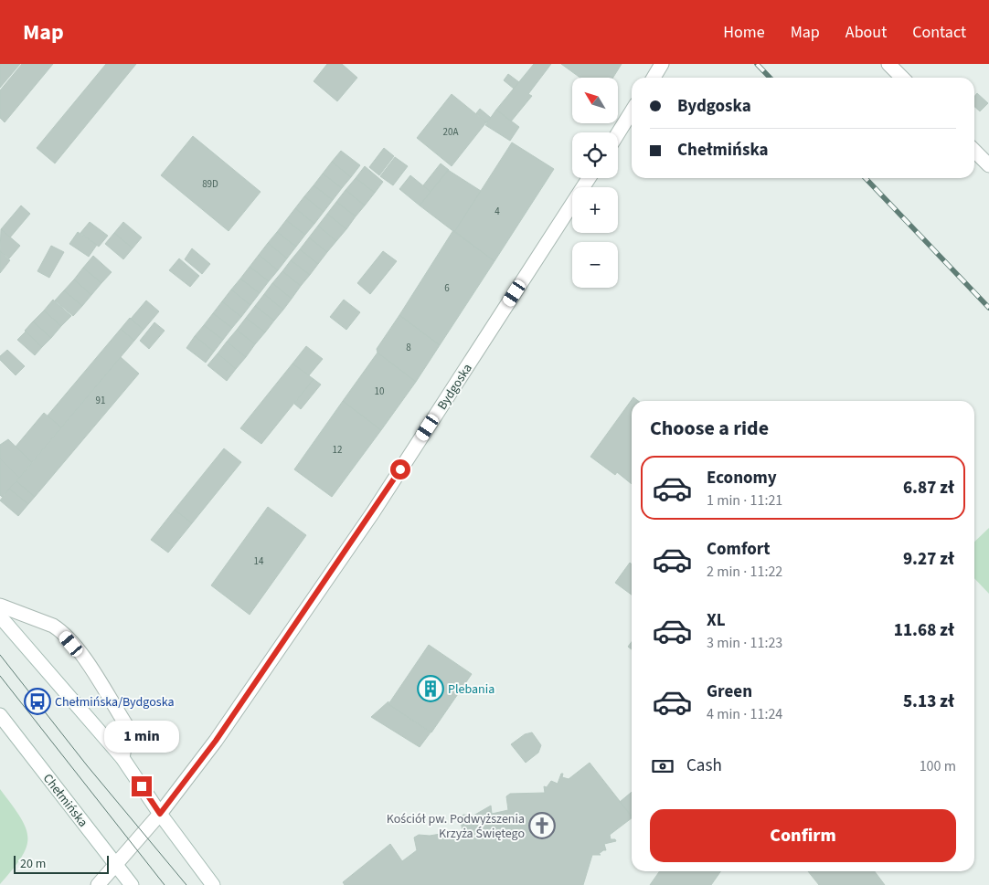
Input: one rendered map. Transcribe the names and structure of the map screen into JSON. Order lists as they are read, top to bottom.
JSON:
{
  "streets": {
    "street": ["Bydgoska", "Chełmińska"]
  },
  "crossings": [
    ["Bydgoska", "Chełmińska"]
  ],
  "places": {
    "building": ["Plebania"],
    "bus stop": ["Chełmińska/Bydgoska"],
    "church": ["Kościół pw. Podwyższenia Krzyża Świętego"]
  },
  "house_numbers": [
    "20A",
    "89D",
    "4",
    "6",
    "8",
    "10",
    "91",
    "12",
    "14"
  ],
  "scale_bar": "20 m",
  "north": "top left",
  "page": {
    "header": "Map",
    "nav": [
      "Home",
      "Map",
      "About",
      "Contact"
    ],
    "map_buttons": ["+", "−"],
    "banner": ["Bydgoska", "Chełmińska"],
    "heading": "Choose a ride",
    "list": [
      {
        "name": "Economy",
        "note": "1 min · 11:21",
        "value": "6.87 zł"
      },
      {
        "name": "Comfort",
        "note": "2 min · 11:22",
        "value": "9.27 zł"
      },
      {
        "name": "XL",
        "note": "3 min · 11:23",
        "value": "11.68 zł"
      },
      {
        "name": "Green",
        "note": "4 min · 11:24",
        "value": "5.13 zł"
      }
    ],
    "bubble": "1 min",
    "pay": ["Cash", "100 m"],
    "buttons": "Confirm",
    "scale": "20 m"
  }
}
